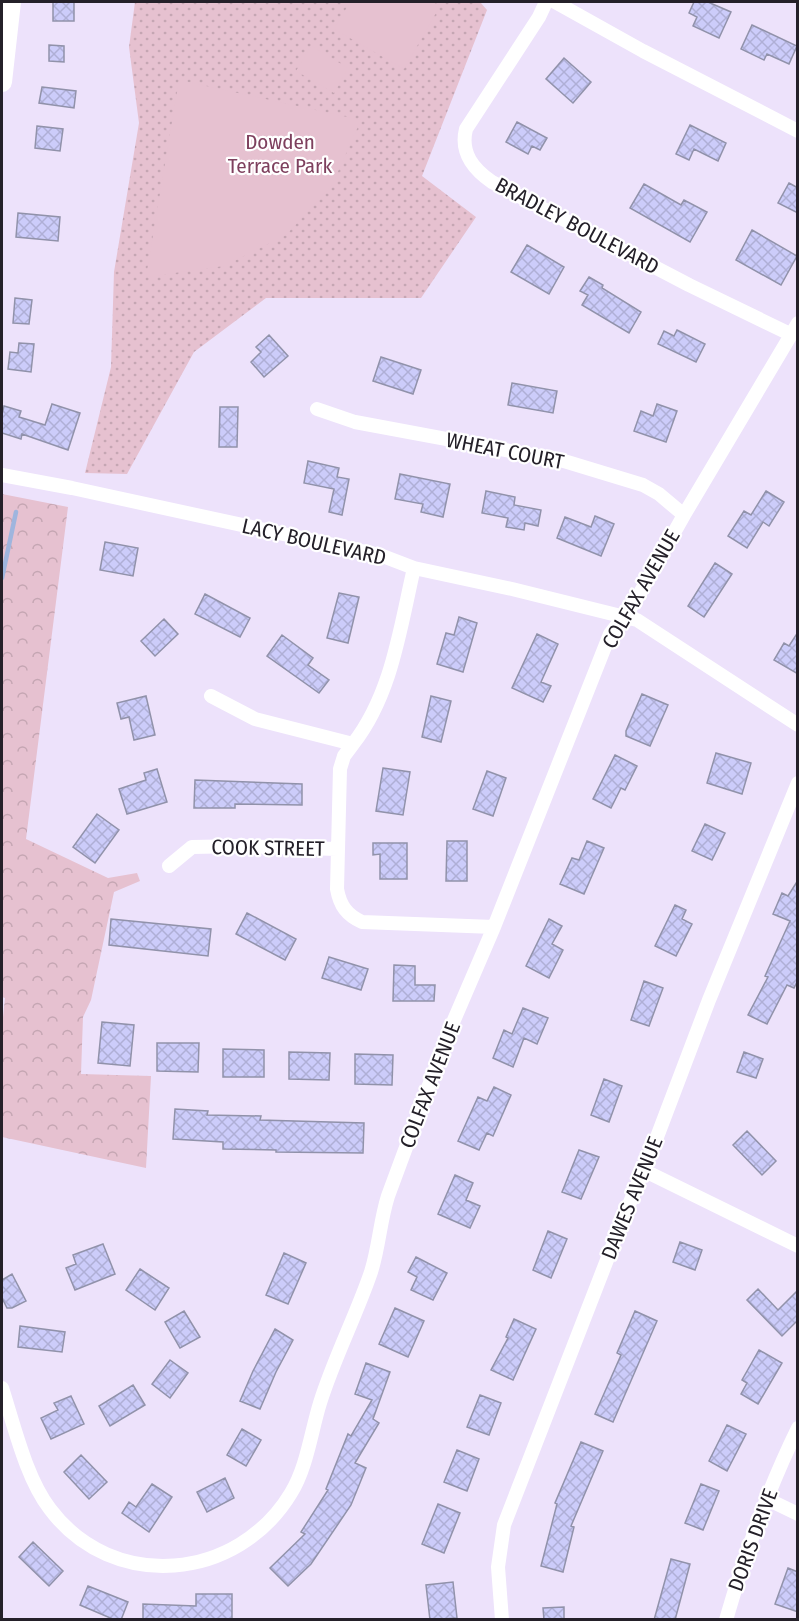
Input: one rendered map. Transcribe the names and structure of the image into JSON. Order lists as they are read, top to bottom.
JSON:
{
  "streets": {
    "street": [
      "BRADLEY BOULEVARD",
      "WHEAT COURT",
      "LACY BOULEVARD",
      "COLFAX AVENUE",
      "COOK STREET",
      "DAWES AVENUE",
      "DORIS DRIVE"
    ]
  },
  "crossings": [
    ["BRADLEY BOULEVARD", "COLFAX AVENUE"],
    ["WHEAT COURT", "COLFAX AVENUE"],
    ["LACY BOULEVARD", "COLFAX AVENUE"]
  ],
  "parks": ["Dowden Terrace Park"]
}
